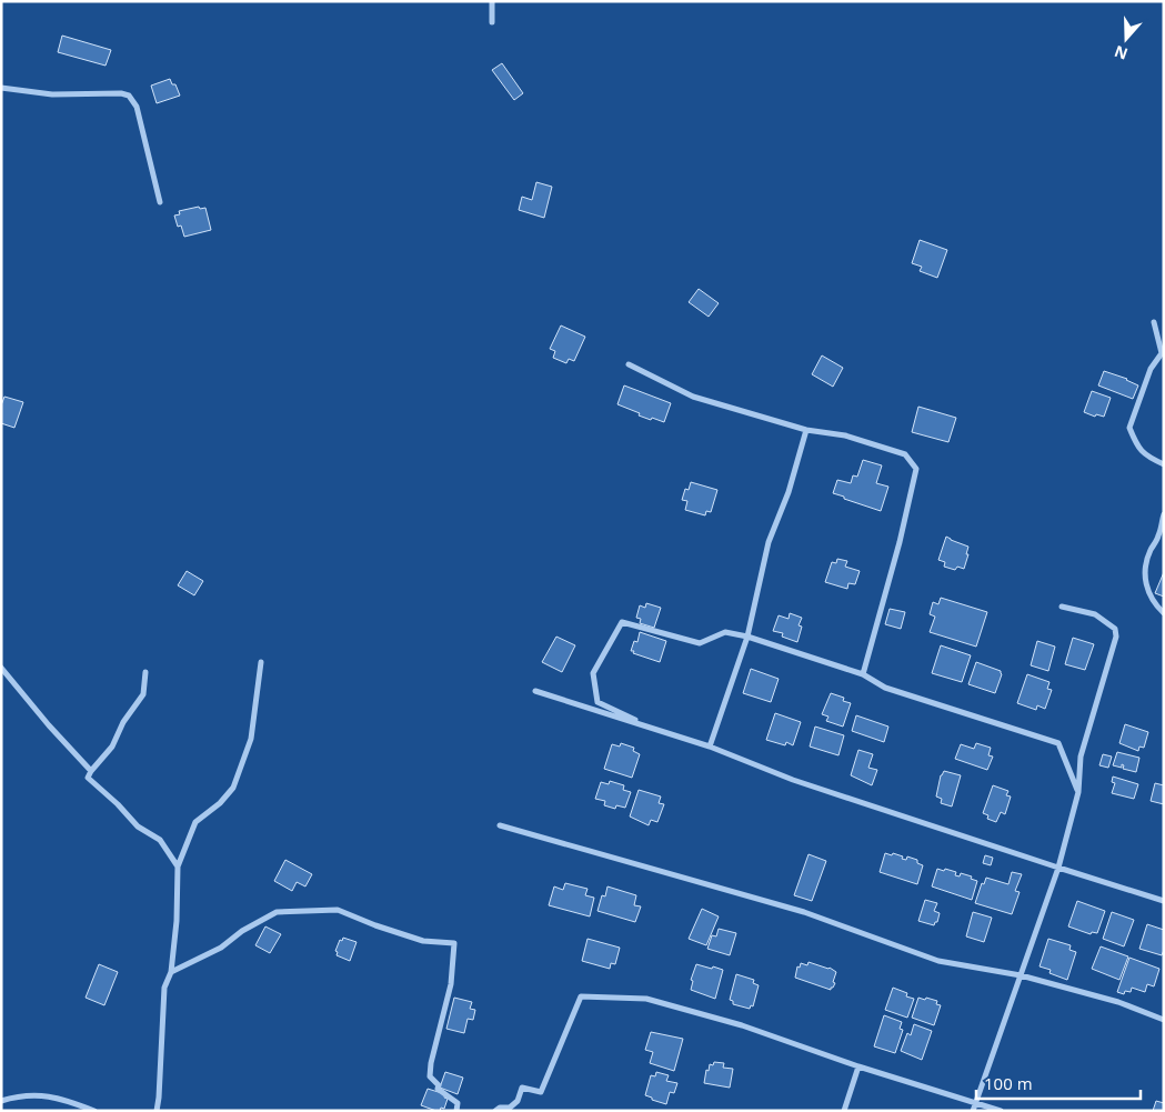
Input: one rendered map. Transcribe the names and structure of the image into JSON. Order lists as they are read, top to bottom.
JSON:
{
  "scale_bar": "100 m",
  "north": "bottom"
}
